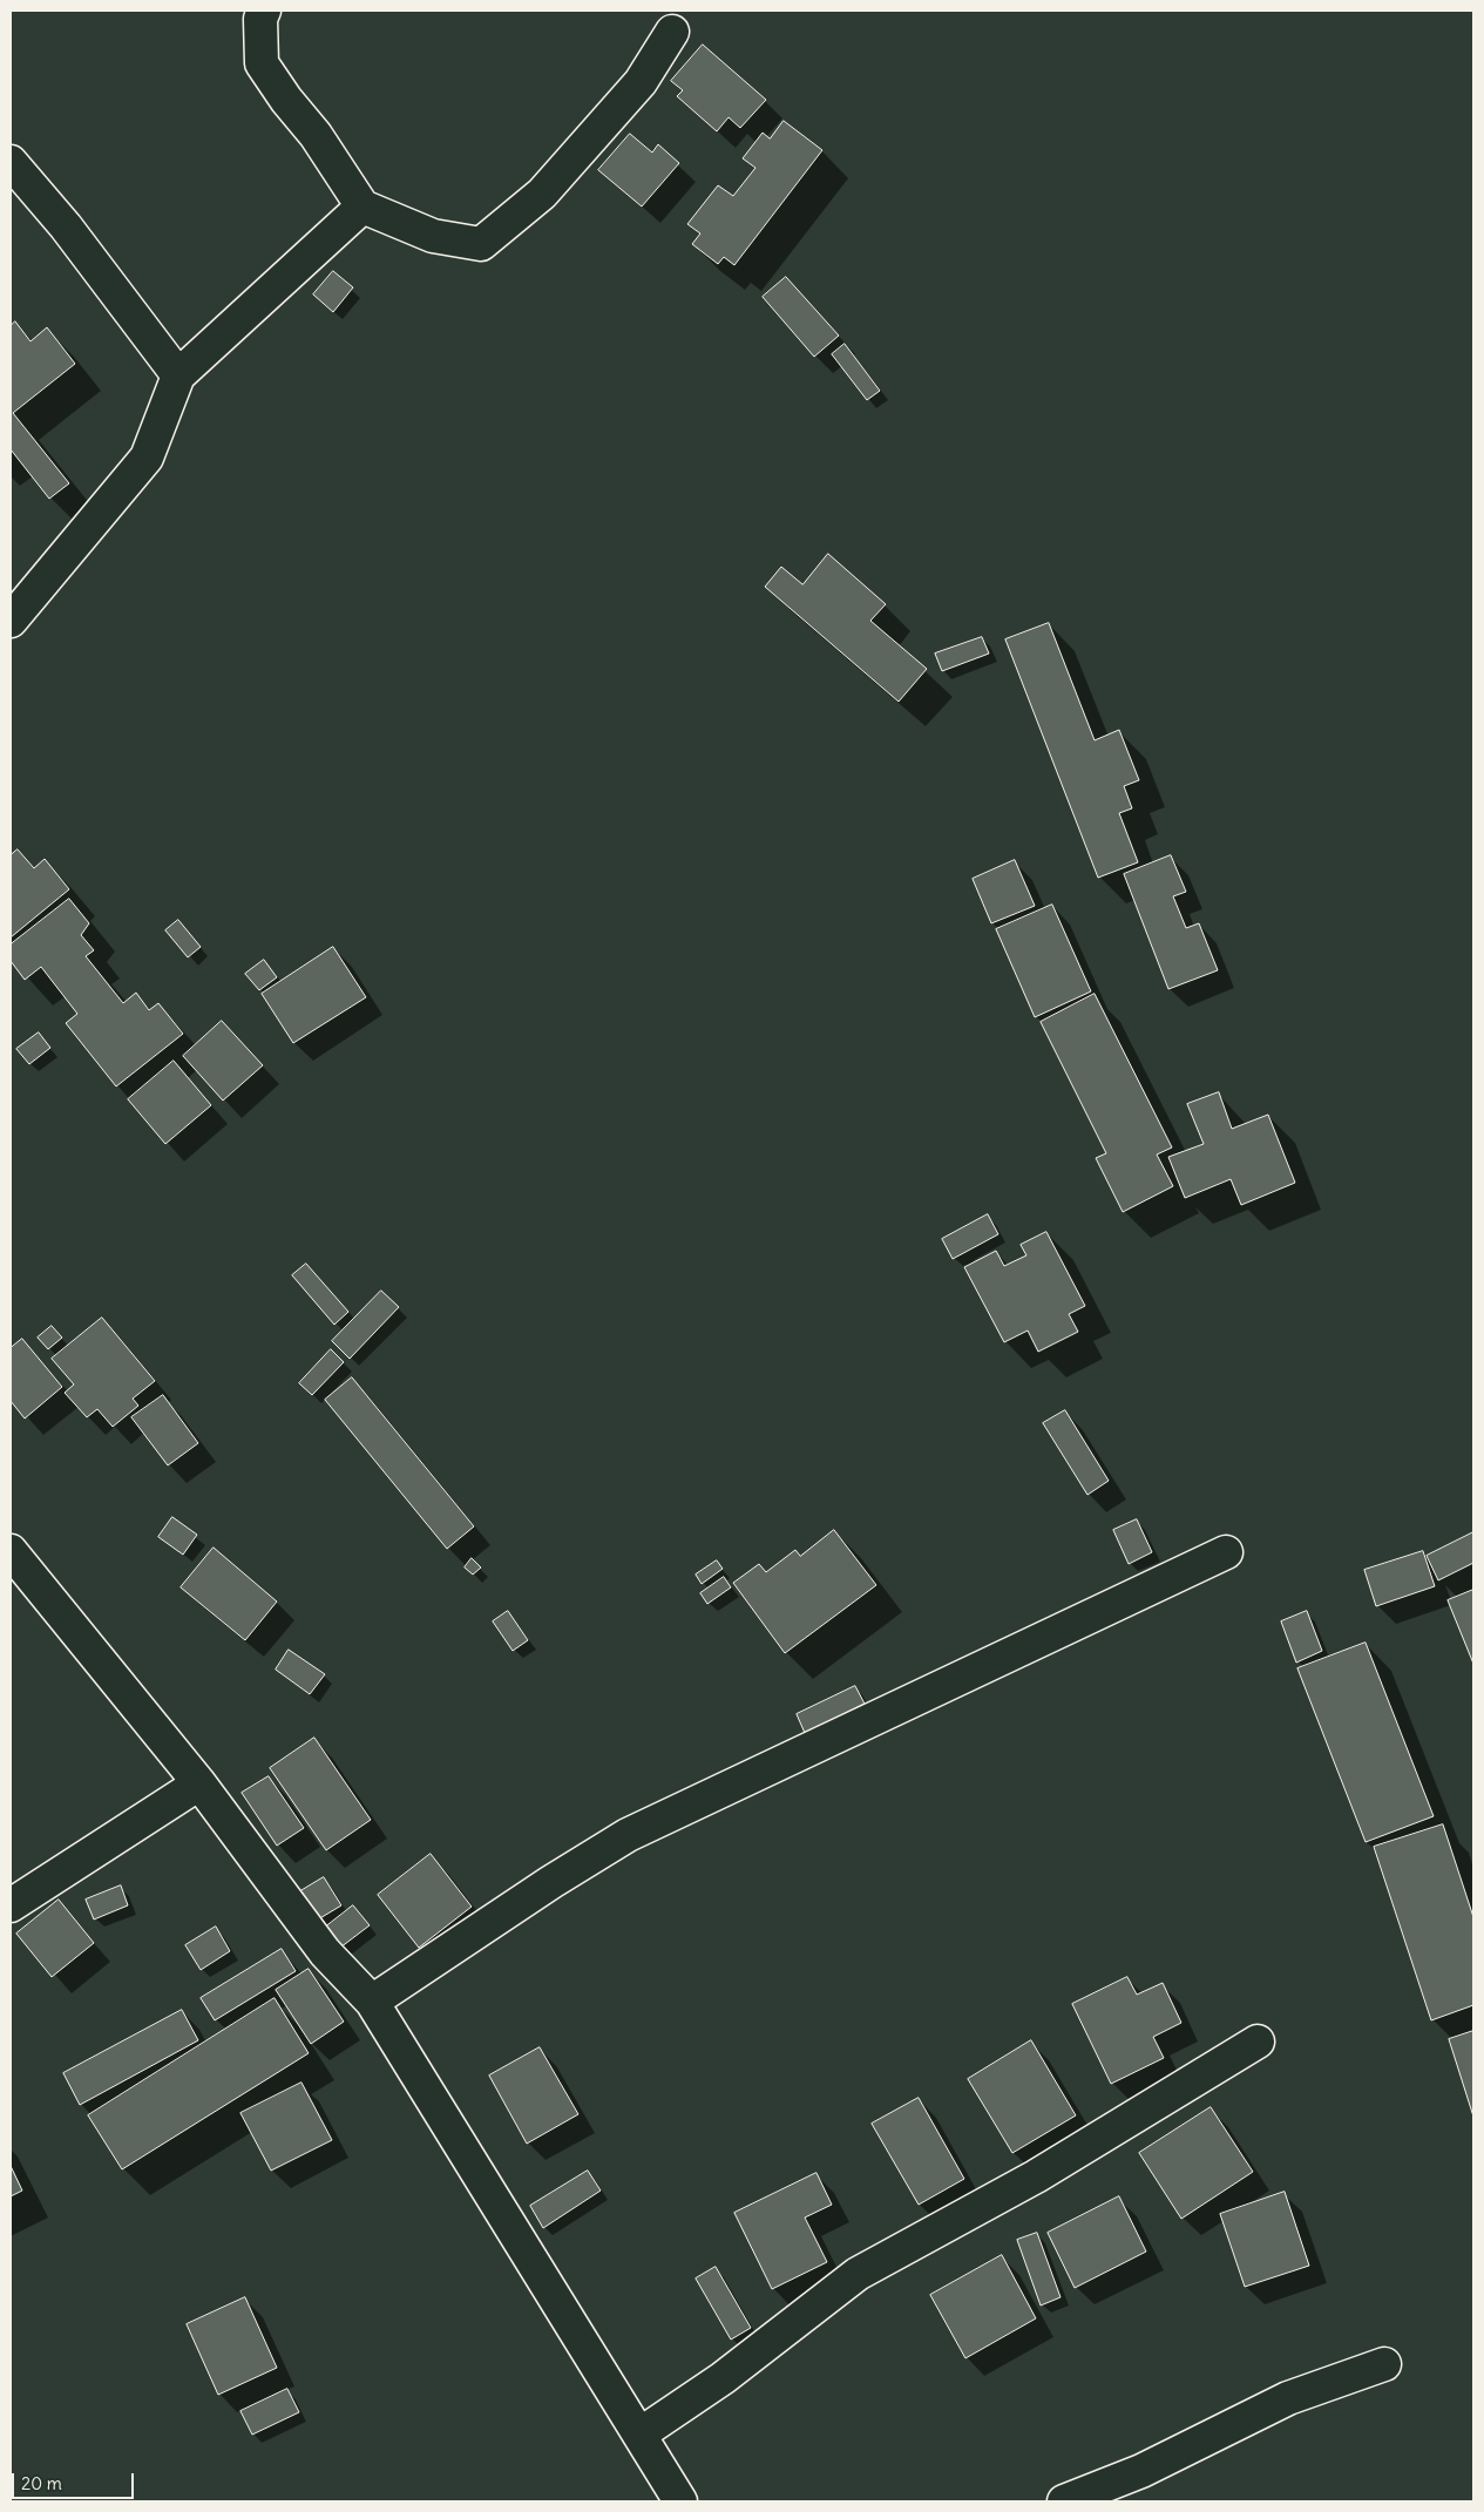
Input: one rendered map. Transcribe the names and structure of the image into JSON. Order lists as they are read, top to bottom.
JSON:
{
  "scale_bar": "20 m"
}
